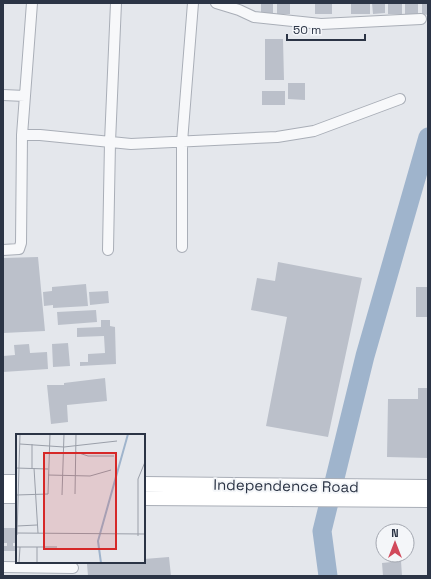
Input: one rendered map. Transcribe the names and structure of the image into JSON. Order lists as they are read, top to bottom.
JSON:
{
  "streets": {
    "main road": ["Independence Road"]
  },
  "scale_bar": "50 m",
  "north": "top"
}
